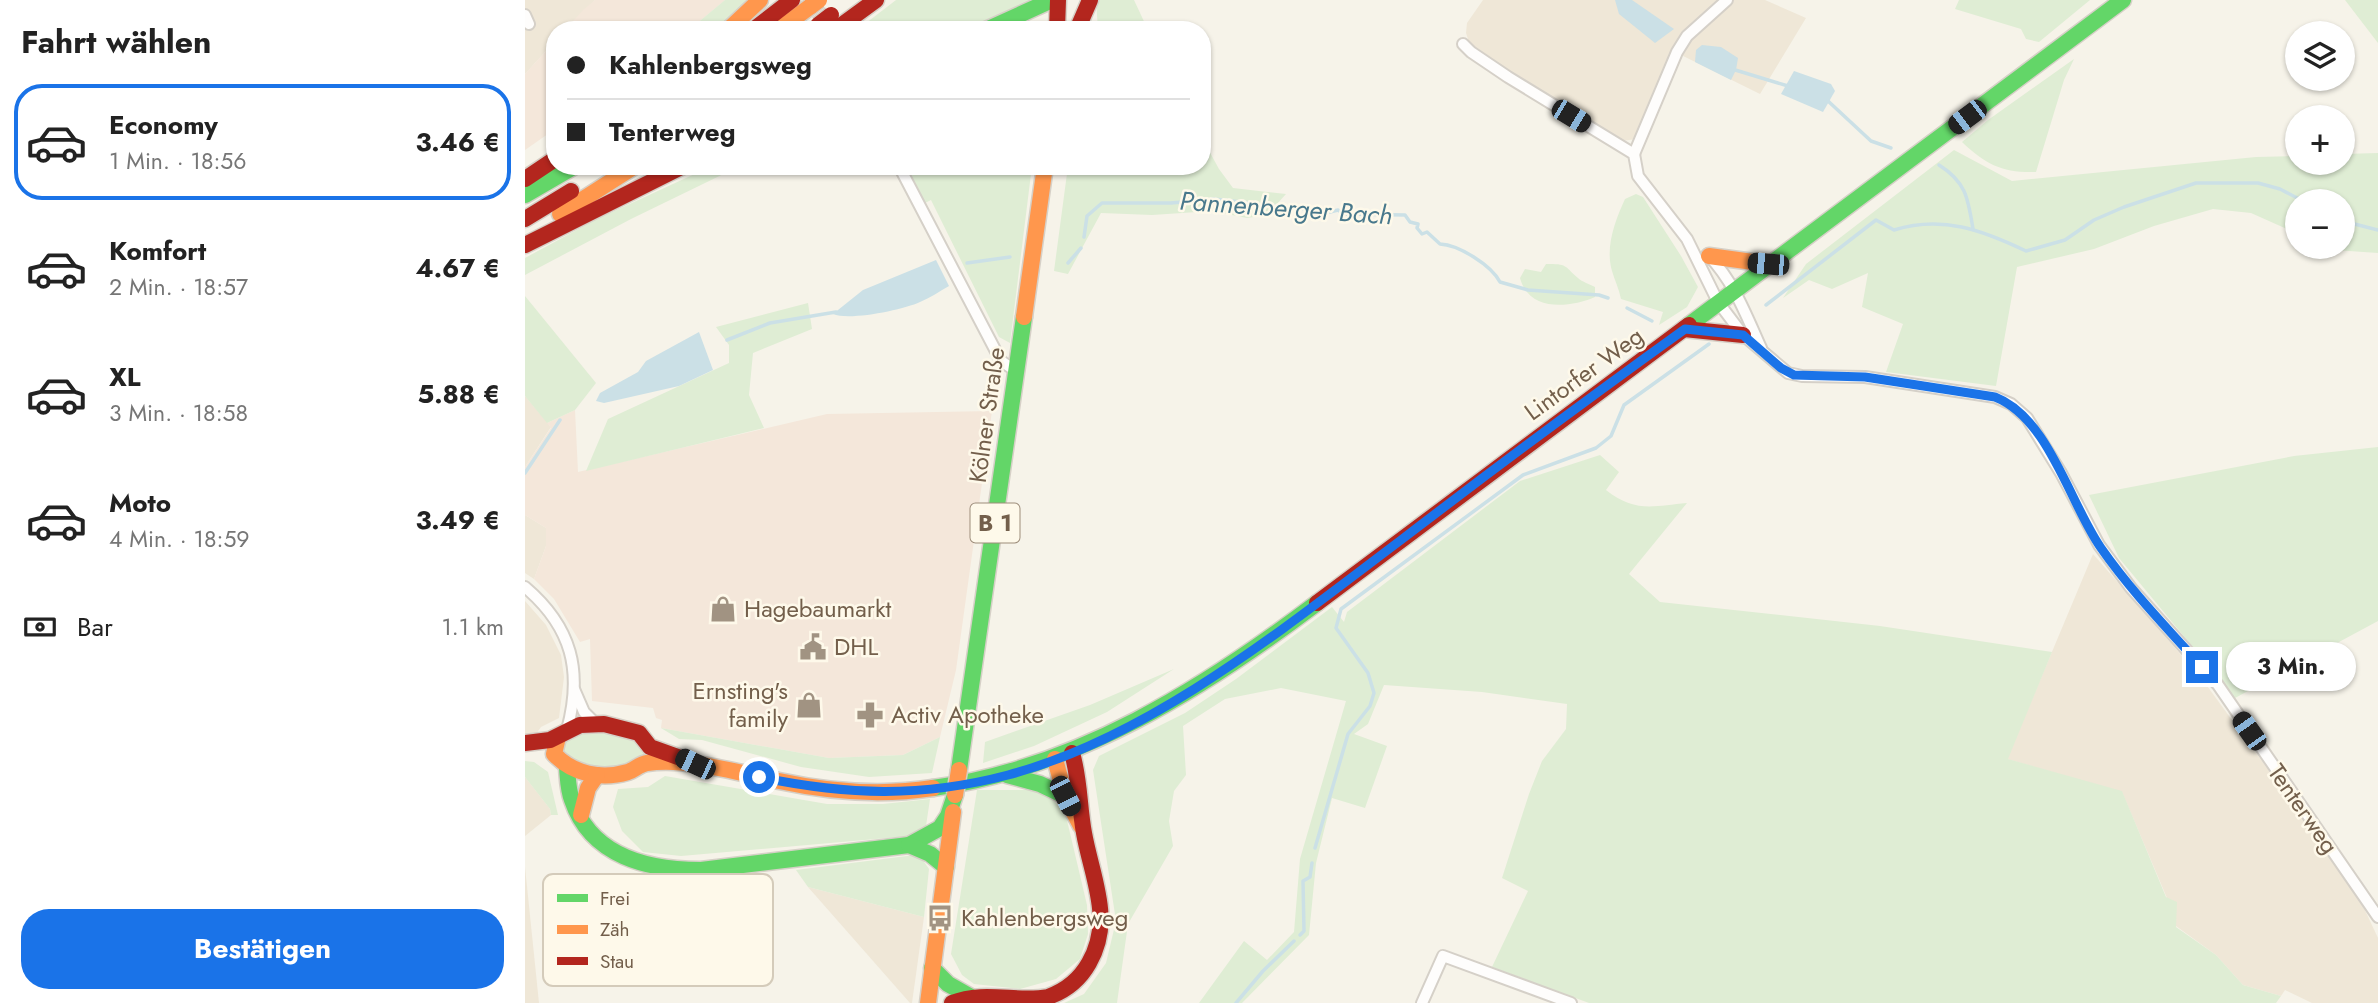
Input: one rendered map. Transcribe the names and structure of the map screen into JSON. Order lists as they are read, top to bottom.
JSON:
{
  "streets": {
    "main road": ["Lintorfer Weg", "Kölner Straße", "B 1"],
    "street": ["Tenterweg"]
  },
  "crossings": [
    ["Lintorfer Weg", "Tenterweg"]
  ],
  "water": ["Pannenberger Bach"],
  "places": {
    "shop": ["Hagebaumarkt", "Ernsting's family"],
    "public building": ["DHL"],
    "pharmacy": ["Activ Apotheke"],
    "bus stop": ["Kahlenbergsweg"]
  },
  "legend": ["Frei", "Zäh", "Stau"],
  "page": {
    "heading": "Fahrt wählen",
    "map_buttons": ["+", "−"],
    "banner": ["Kahlenbergsweg", "Tenterweg"],
    "list": [
      {
        "name": "Economy",
        "note": "1 Min. · 18:56",
        "value": "3.46 €"
      },
      {
        "name": "Komfort",
        "note": "2 Min. · 18:57",
        "value": "4.67 €"
      },
      {
        "name": "XL",
        "note": "3 Min. · 18:58",
        "value": "5.88 €"
      },
      {
        "name": "Moto",
        "note": "4 Min. · 18:59",
        "value": "3.49 €"
      }
    ],
    "pay": ["Bar", "1.1 km"],
    "bubble": "3 Min.",
    "buttons": "Bestätigen"
  }
}
